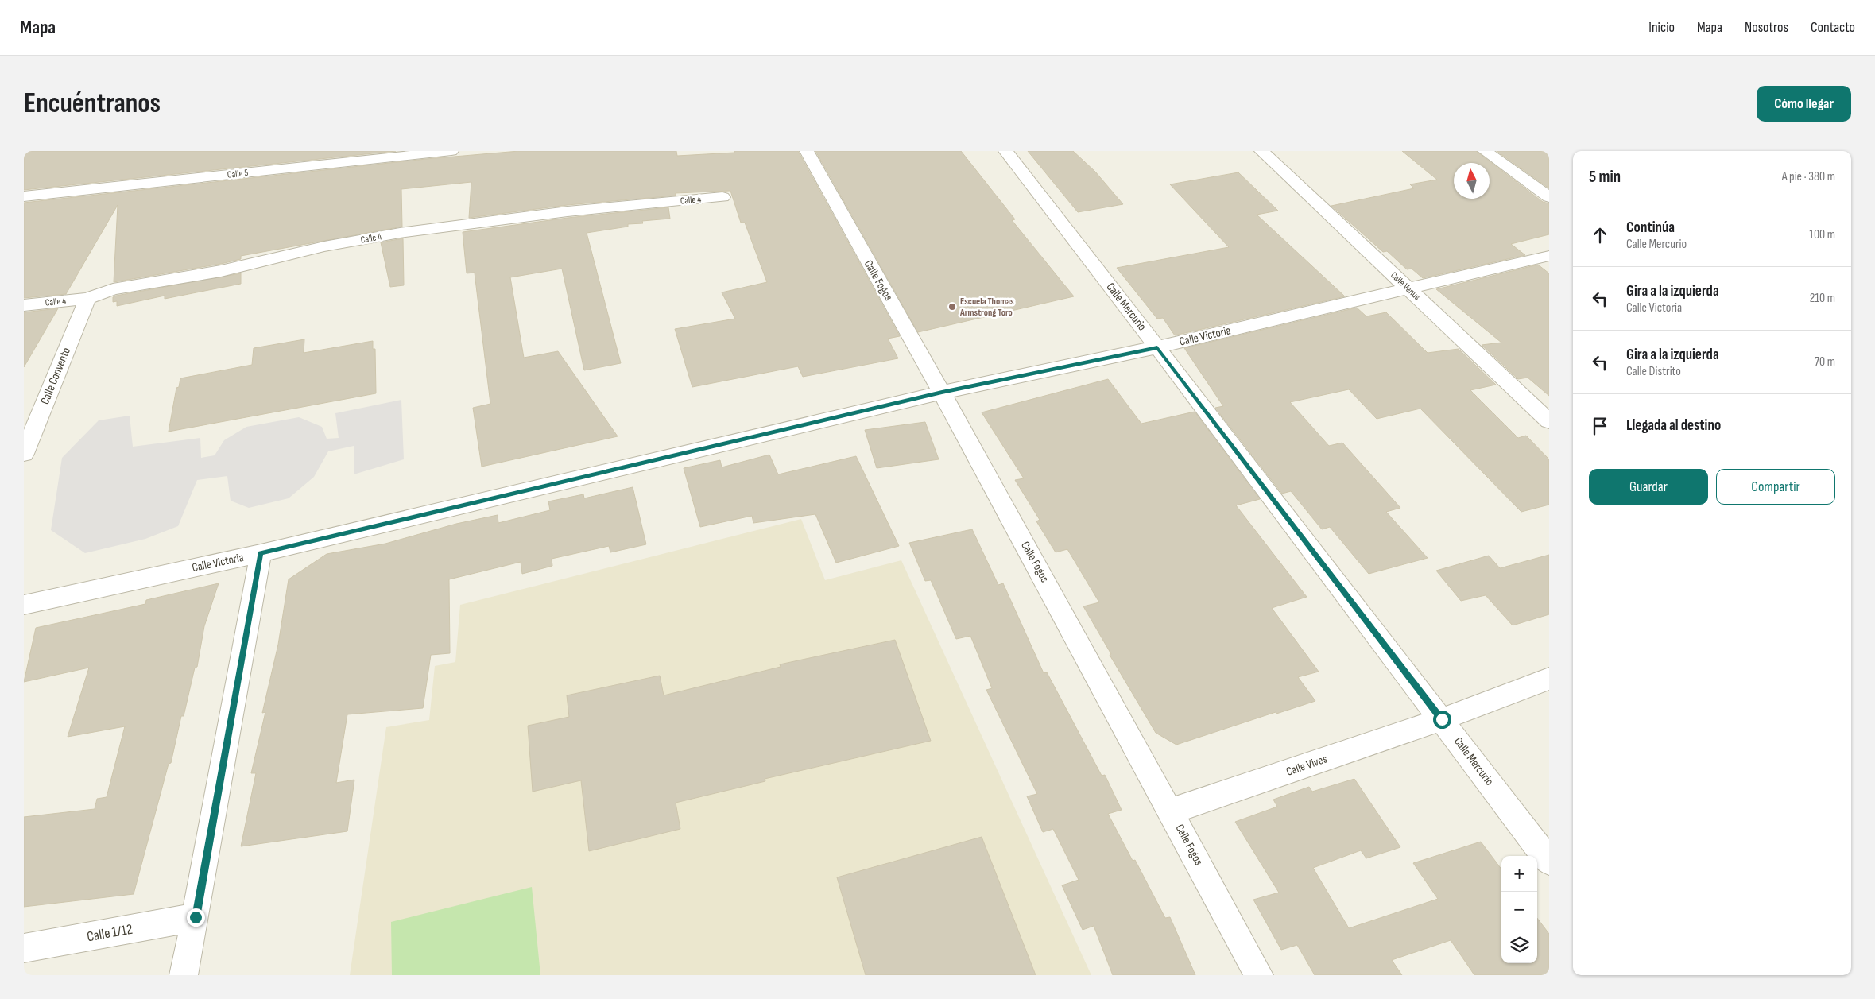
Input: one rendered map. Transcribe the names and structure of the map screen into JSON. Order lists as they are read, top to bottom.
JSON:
{
  "streets": {
    "street": [
      "Calle 5",
      "Calle 4",
      "Calle Fogos",
      "Calle Venus",
      "Calle Mercurio",
      "Calle Victoria",
      "Calle Convento",
      "Calle Vives",
      "Calle 1/12"
    ]
  },
  "crossings": [
    ["Calle 4", "Calle Convento"],
    ["Calle Fogos", "Calle Victoria"],
    ["Calle Fogos", "Calle Vives"],
    ["Calle Venus", "Calle Victoria"],
    ["Calle Mercurio", "Calle Victoria"],
    ["Calle Mercurio", "Calle Vives"]
  ],
  "places": ["Escuela Thomas Armstrong Toro"],
  "north": "top",
  "page": {
    "header": "Mapa",
    "nav": [
      "Inicio",
      "Mapa",
      "Nosotros",
      "Contacto"
    ],
    "buttons": [
      "Cómo llegar",
      ["Guardar", "Compartir"]
    ],
    "title": "Encuéntranos",
    "heading": ["5 min", "A pie · 380 m"],
    "list": [
      ["Continúa", "Calle Mercurio", "100 m"],
      ["Gira a la izquierda", "Calle Victoria", "210 m"],
      ["Gira a la izquierda", "Calle Distrito", "70 m"],
      "Llegada al destino"
    ],
    "map_buttons": ["+", "−"]
  }
}
